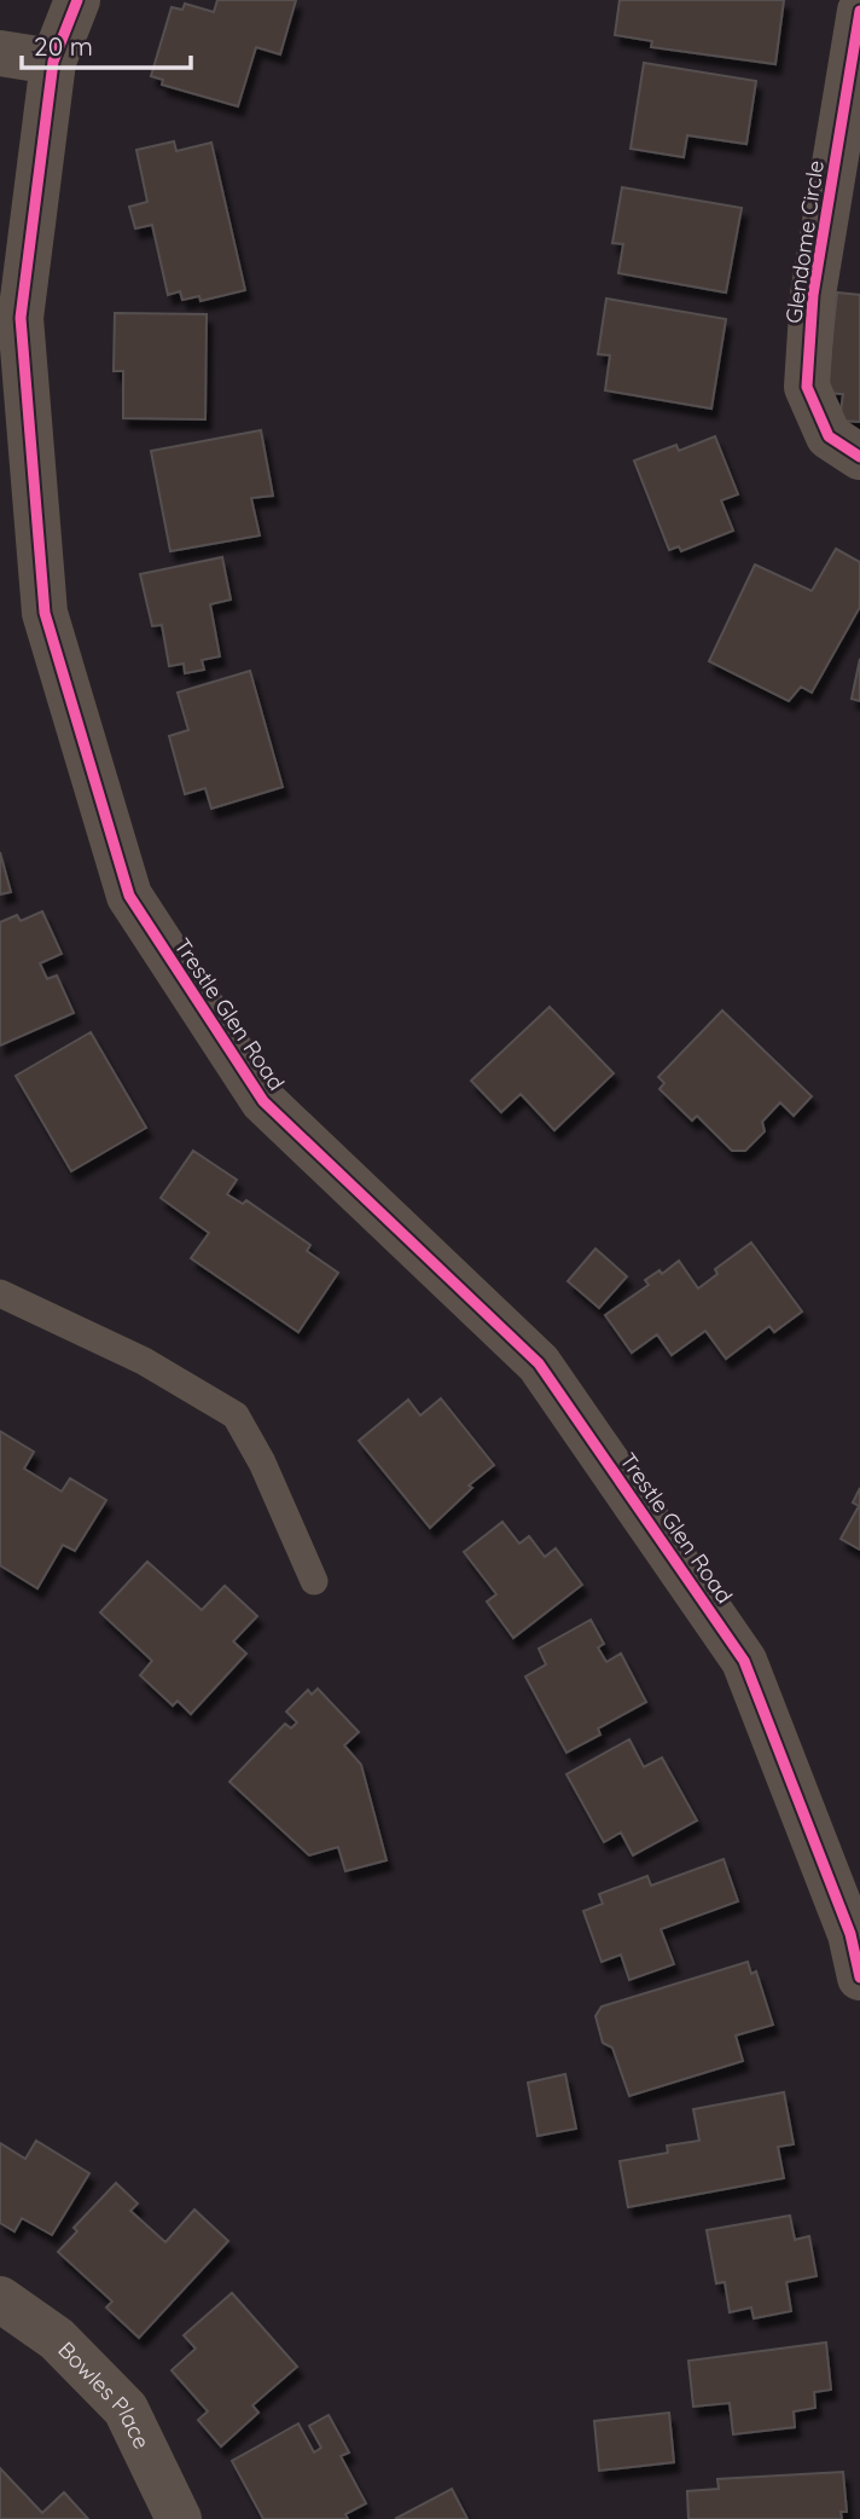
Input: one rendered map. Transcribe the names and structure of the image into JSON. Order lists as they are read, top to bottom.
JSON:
{
  "streets": {
    "street": ["Glendome Circle", "Trestle Glen Road", "Bowles Place"]
  },
  "scale_bar": "20 m"
}
